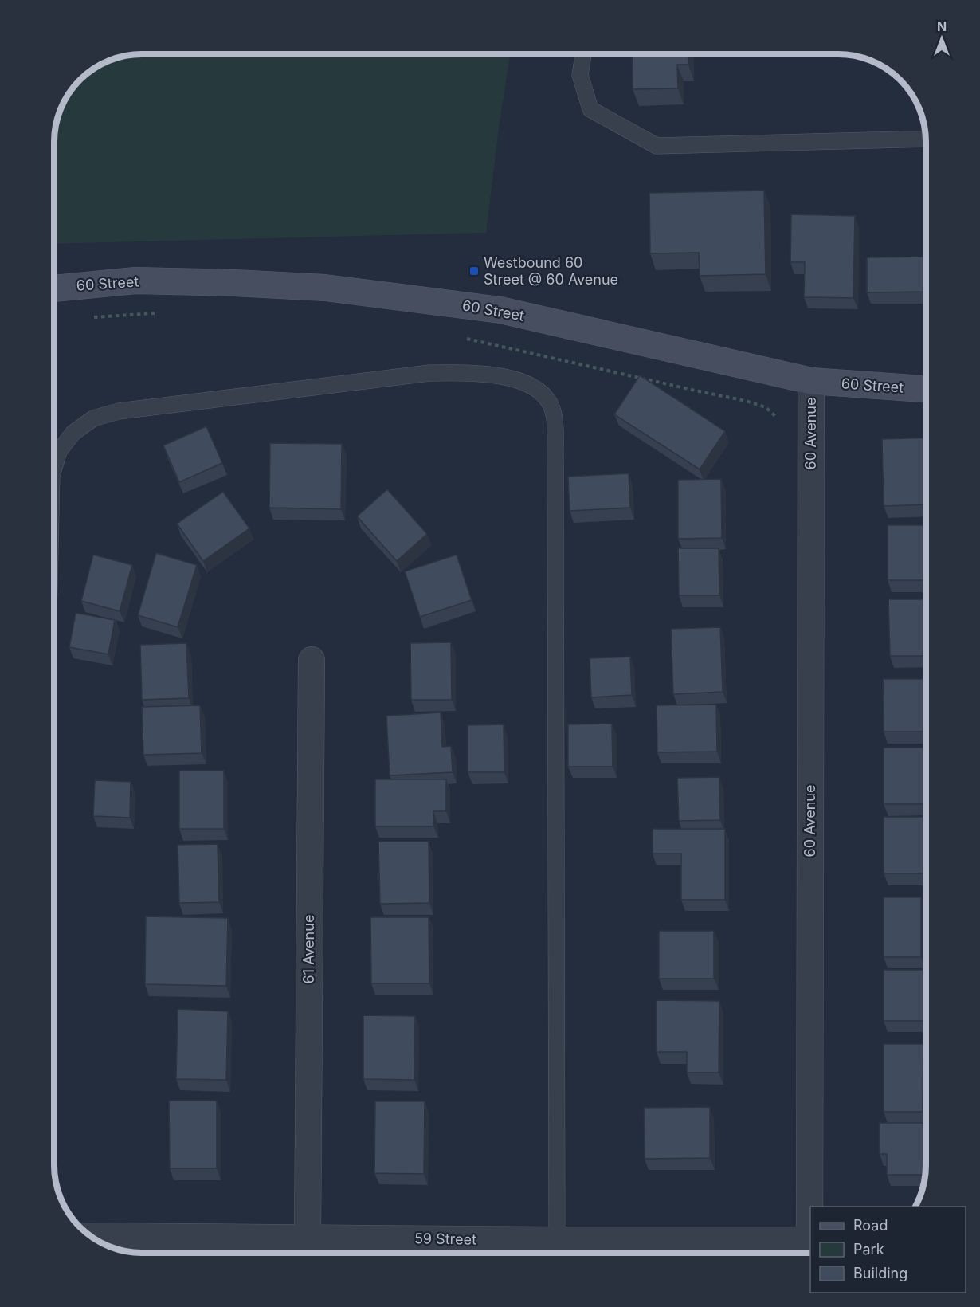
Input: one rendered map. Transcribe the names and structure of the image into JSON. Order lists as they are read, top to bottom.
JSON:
{
  "streets": {
    "main road": ["60 Street"],
    "street": ["60 Avenue", "61 Avenue", "59 Street"]
  },
  "crossings": [
    ["60 Street", "60 Avenue"],
    ["61 Avenue", "59 Street"]
  ],
  "places": {
    "transit": ["Westbound 60 Street @ 60 Avenue"]
  },
  "legend": ["Road", "Park", "Building"],
  "north": "top"
}
